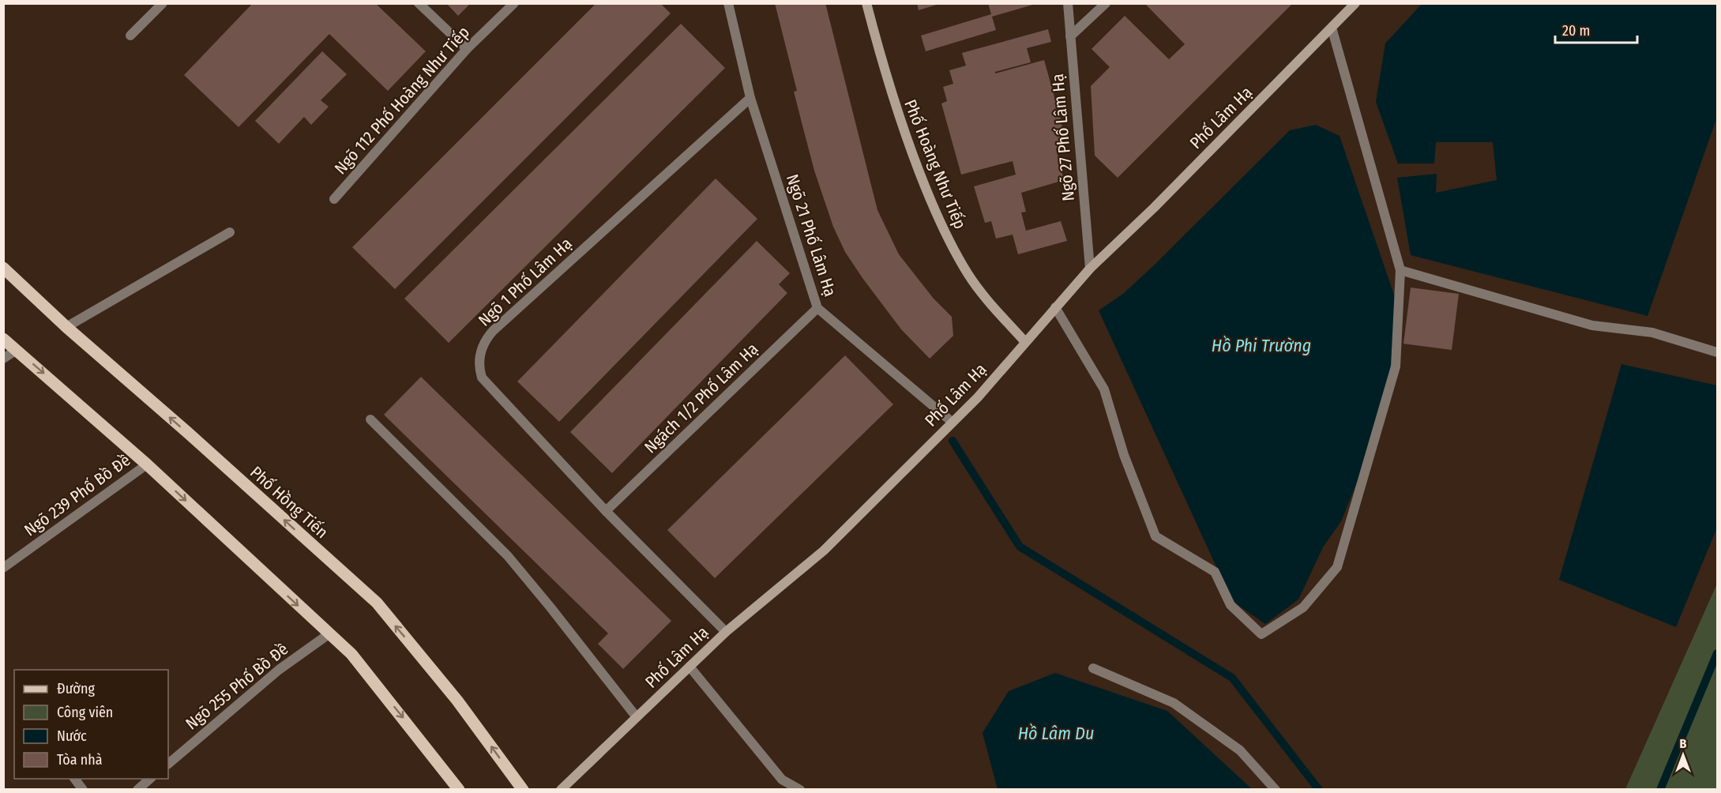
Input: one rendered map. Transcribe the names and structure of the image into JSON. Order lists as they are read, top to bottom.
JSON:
{
  "streets": {
    "main road": ["Phố Hồng Tiến"],
    "street": [
      "Ngõ 112 Phố Hoàng Như Tiếp",
      "Phố Lâm Hạ",
      "Ngõ 27 Phố Lâm Hạ",
      "Phố Hoàng Như Tiếp",
      "Ngõ 21 Phố Lâm Hạ",
      "Ngõ 1 Phố Lâm Hạ",
      "Ngách 1/2 Phố Lâm Hạ",
      "Ngõ 239 Phố Bồ Đề",
      "Ngõ 255 Phố Bồ Đề"
    ]
  },
  "crossings": [
    ["Phố Lâm Hạ", "Ngõ 27 Phố Lâm Hạ"],
    ["Phố Lâm Hạ", "Phố Hoàng Như Tiếp"],
    ["Phố Lâm Hạ", "Ngõ 21 Phố Lâm Hạ"],
    ["Phố Lâm Hạ", "Ngõ 1 Phố Lâm Hạ"],
    ["Ngõ 21 Phố Lâm Hạ", "Ngõ 1 Phố Lâm Hạ"],
    ["Ngõ 21 Phố Lâm Hạ", "Ngách 1/2 Phố Lâm Hạ"],
    ["Ngõ 1 Phố Lâm Hạ", "Ngách 1/2 Phố Lâm Hạ"]
  ],
  "water": ["Hồ Phi Trường", "Hồ Lâm Du"],
  "legend": [
    "Đường",
    "Công viên",
    "Nước",
    "Tòa nhà"
  ],
  "scale_bar": "20 m",
  "north": "top"
}
